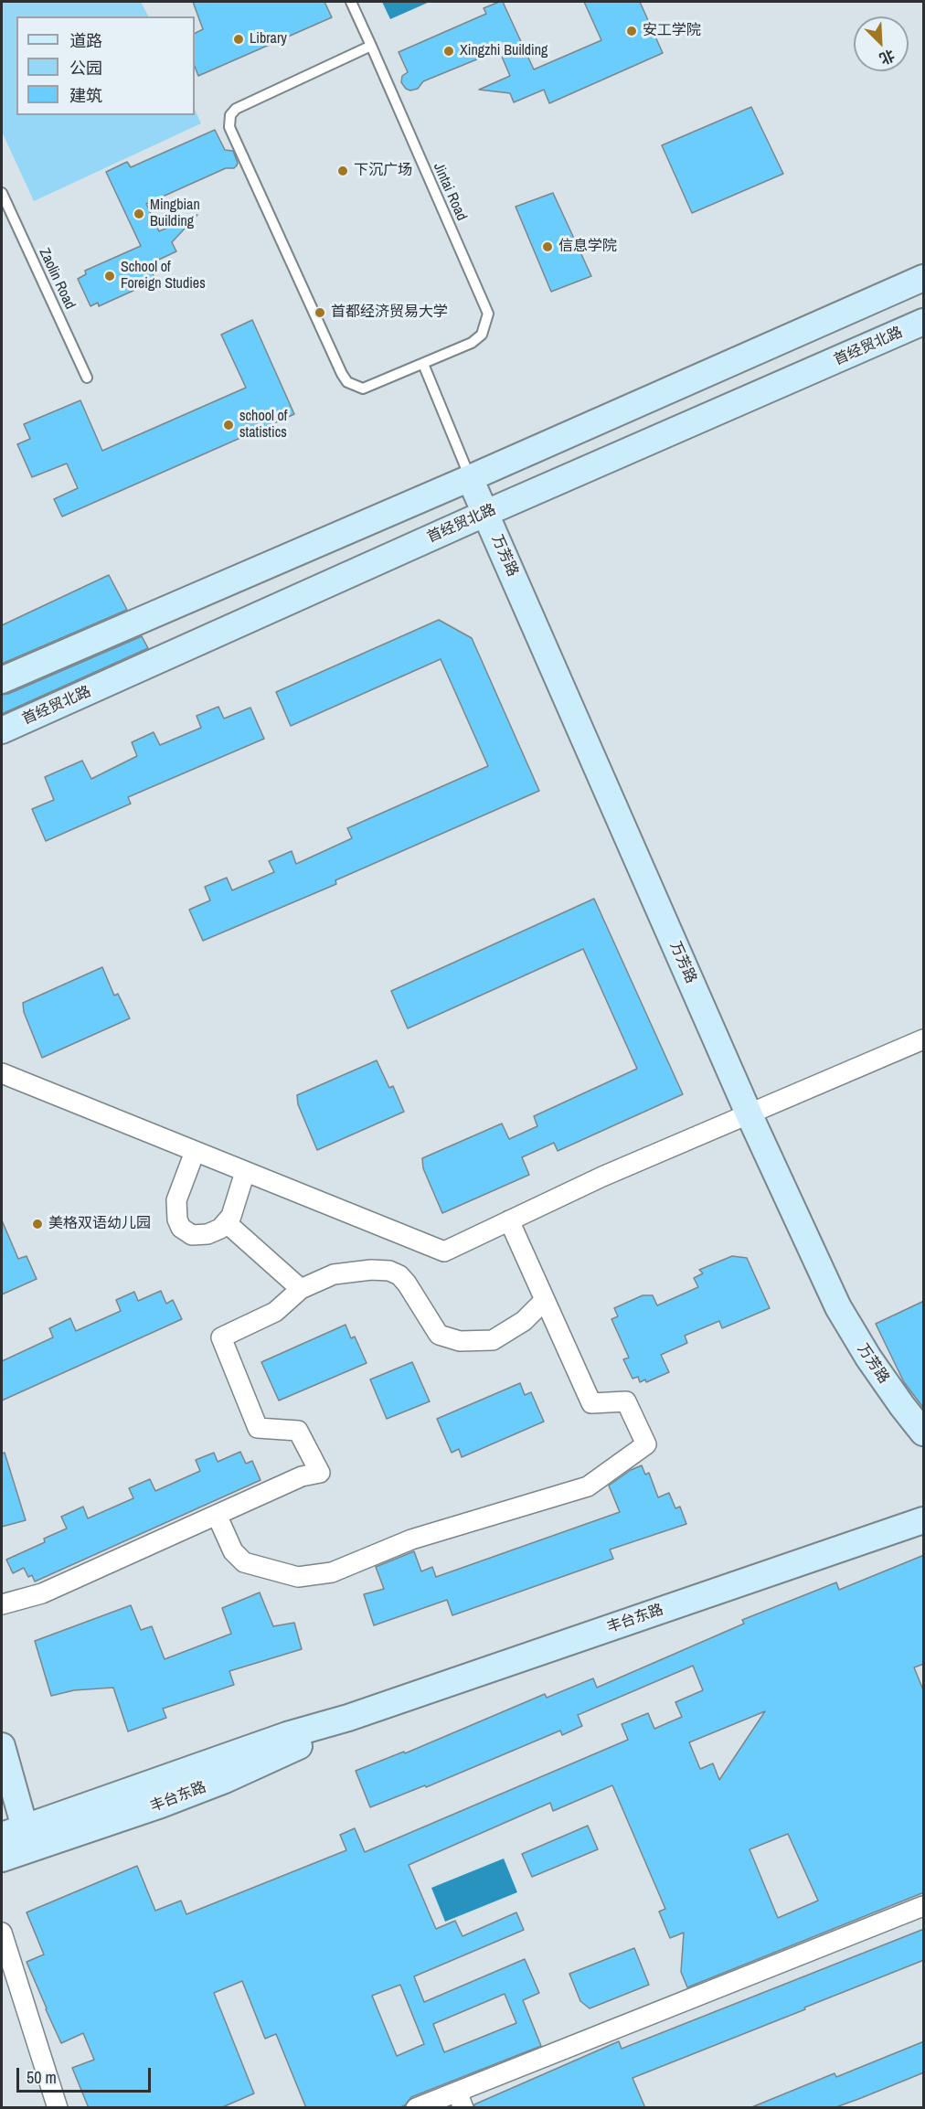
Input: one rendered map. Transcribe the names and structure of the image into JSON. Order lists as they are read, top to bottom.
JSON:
{
  "streets": {
    "street": ["首经贸北路", "万芳路", "丰台东路"],
    "lane": ["Jintai Road", "Zaolin Road"]
  },
  "crossings": [
    ["首经贸北路", "万芳路"]
  ],
  "places": [
    "安工学院",
    "Library",
    "Xingzhi Building",
    "下沉广场",
    "Mingbian Building",
    "信息学院",
    "School of Foreign Studies",
    "首都经济贸易大学",
    "school of statistics",
    "美格双语幼儿园"
  ],
  "legend": ["道路", "公园", "建筑"],
  "scale_bar": "50 m",
  "north": "bottom right"
}
